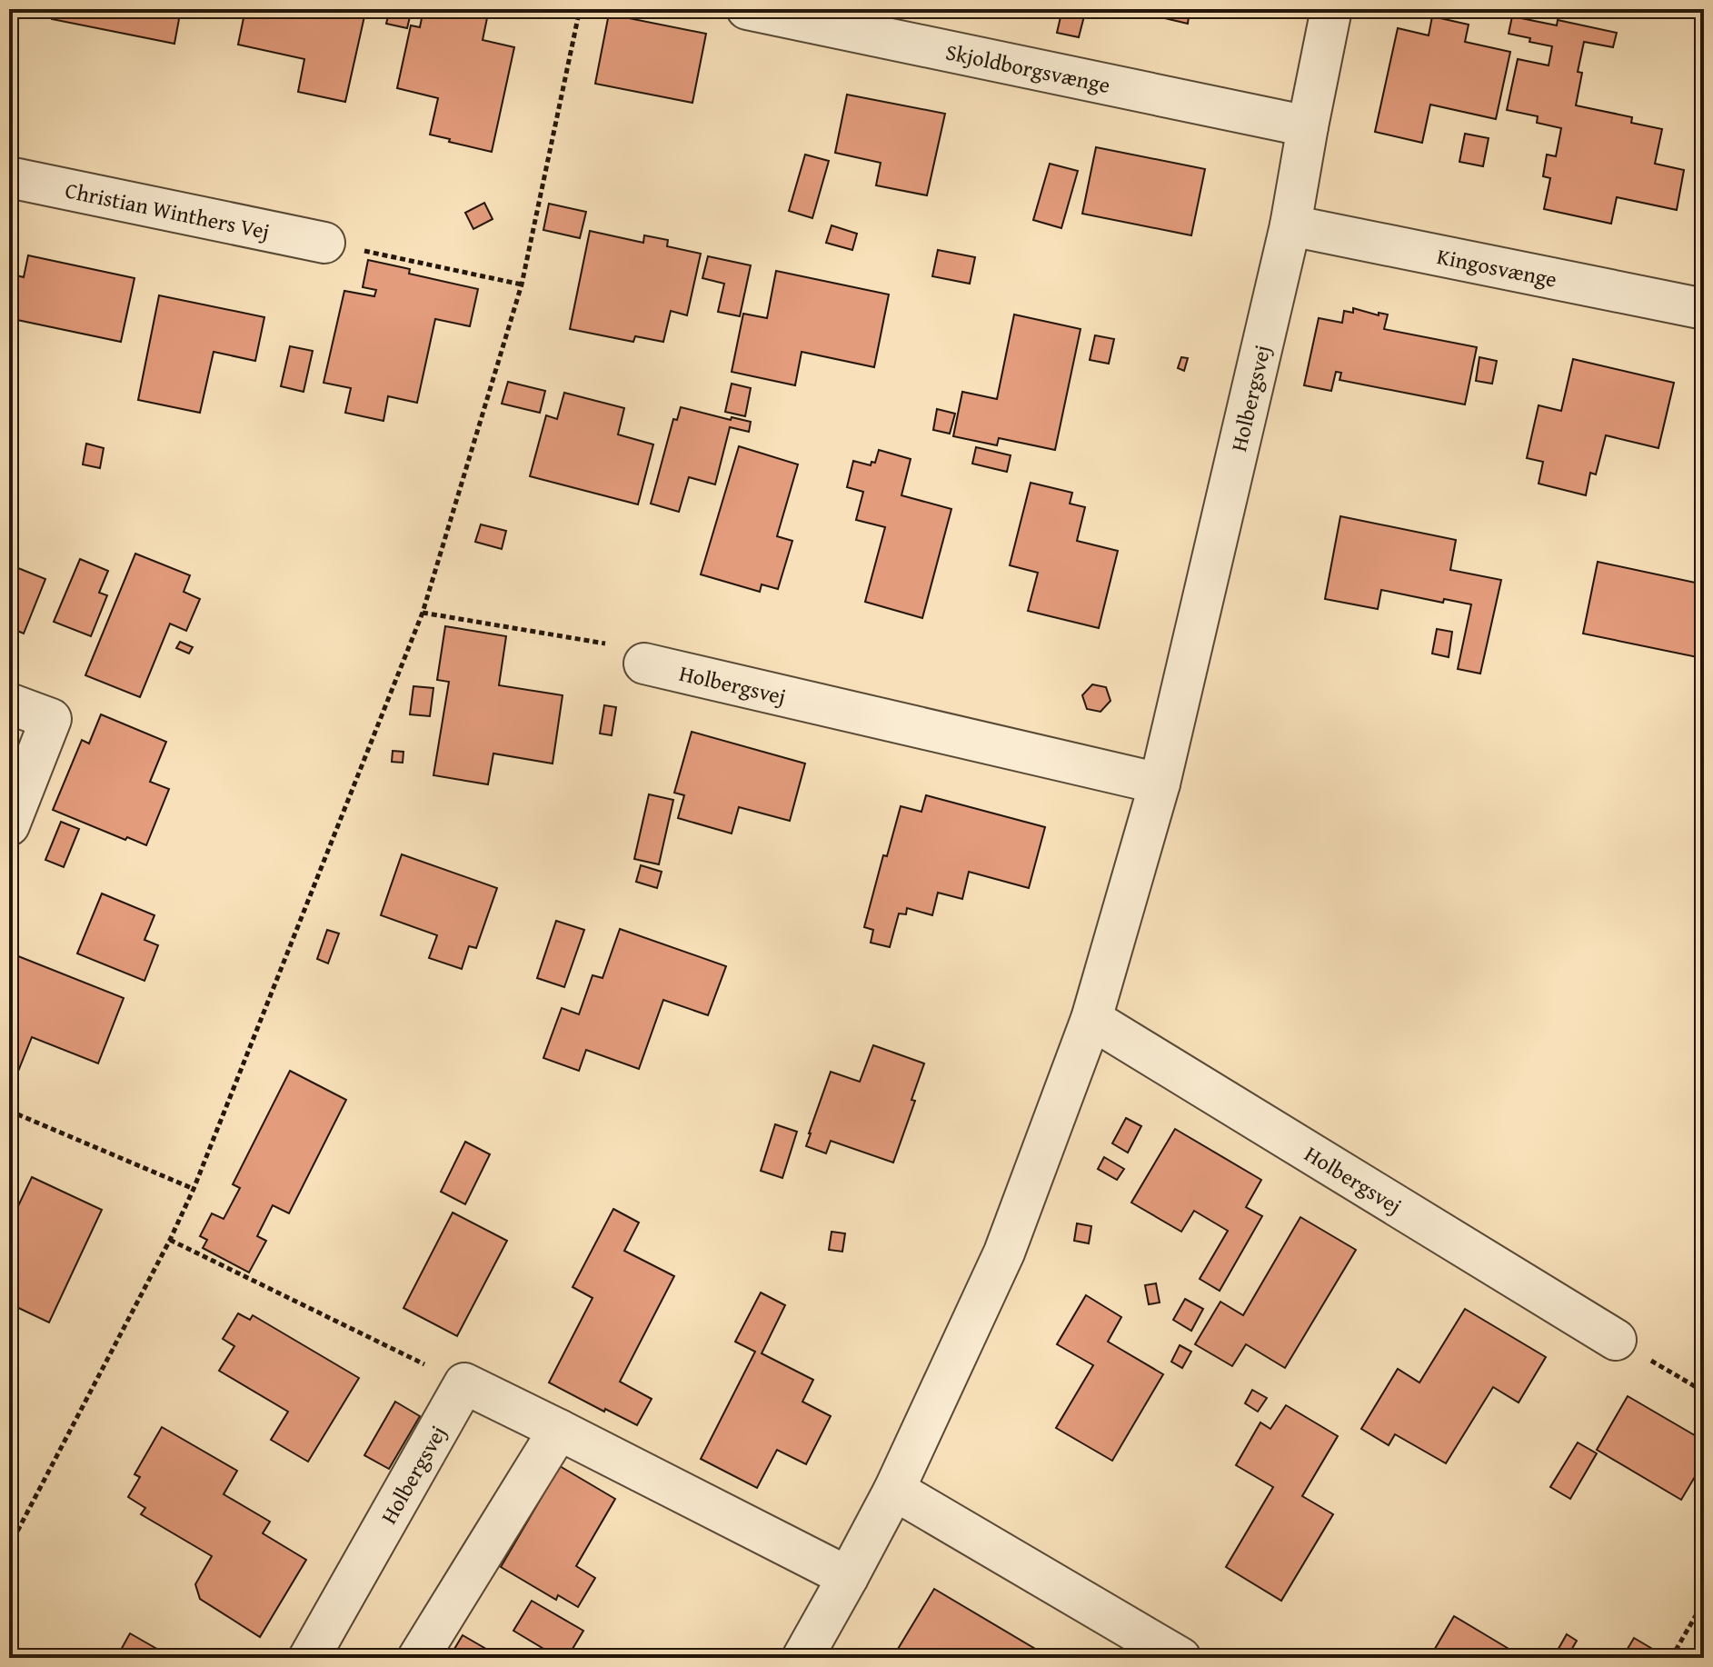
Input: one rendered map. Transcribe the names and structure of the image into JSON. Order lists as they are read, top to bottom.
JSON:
{
  "streets": {
    "street": [
      "Skjoldborgsvænge",
      "Christian Winthers Vej",
      "Kingosvænge",
      "Holbergsvej"
    ]
  },
  "crossings": [
    ["Skjoldborgsvænge", "Holbergsvej"],
    ["Kingosvænge", "Holbergsvej"]
  ]
}
